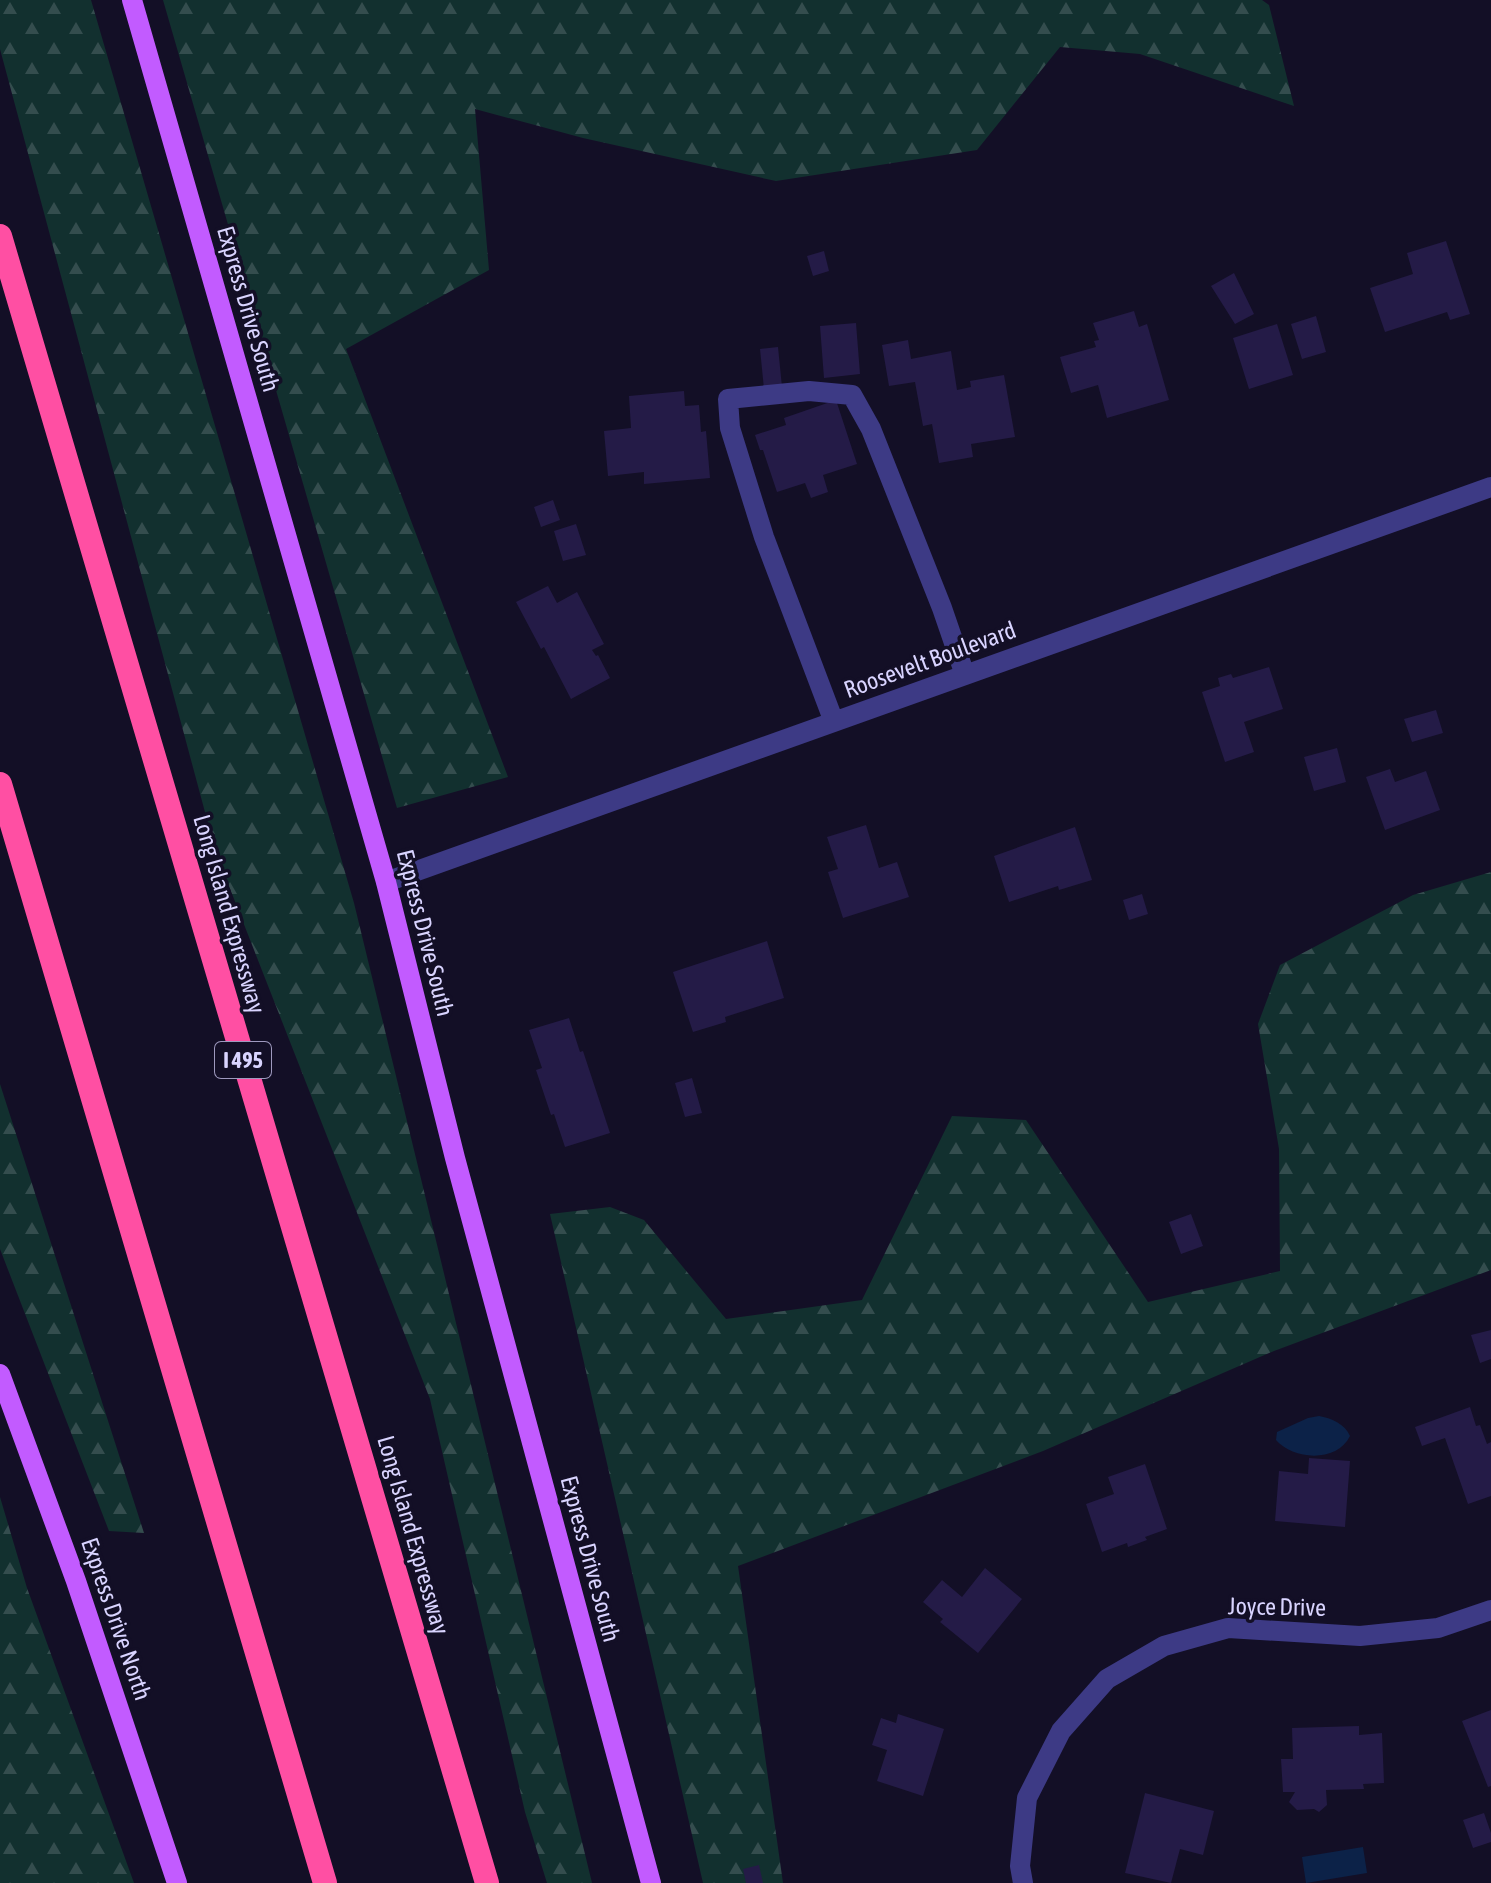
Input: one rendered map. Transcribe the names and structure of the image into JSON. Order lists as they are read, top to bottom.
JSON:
{
  "streets": {
    "highway": ["Long Island Expressway", "I 495"],
    "main road": ["Express Drive South", "Express Drive North"],
    "street": ["Roosevelt Boulevard", "Joyce Drive"]
  },
  "crossings": [
    ["Express Drive South", "Roosevelt Boulevard"]
  ]
}
